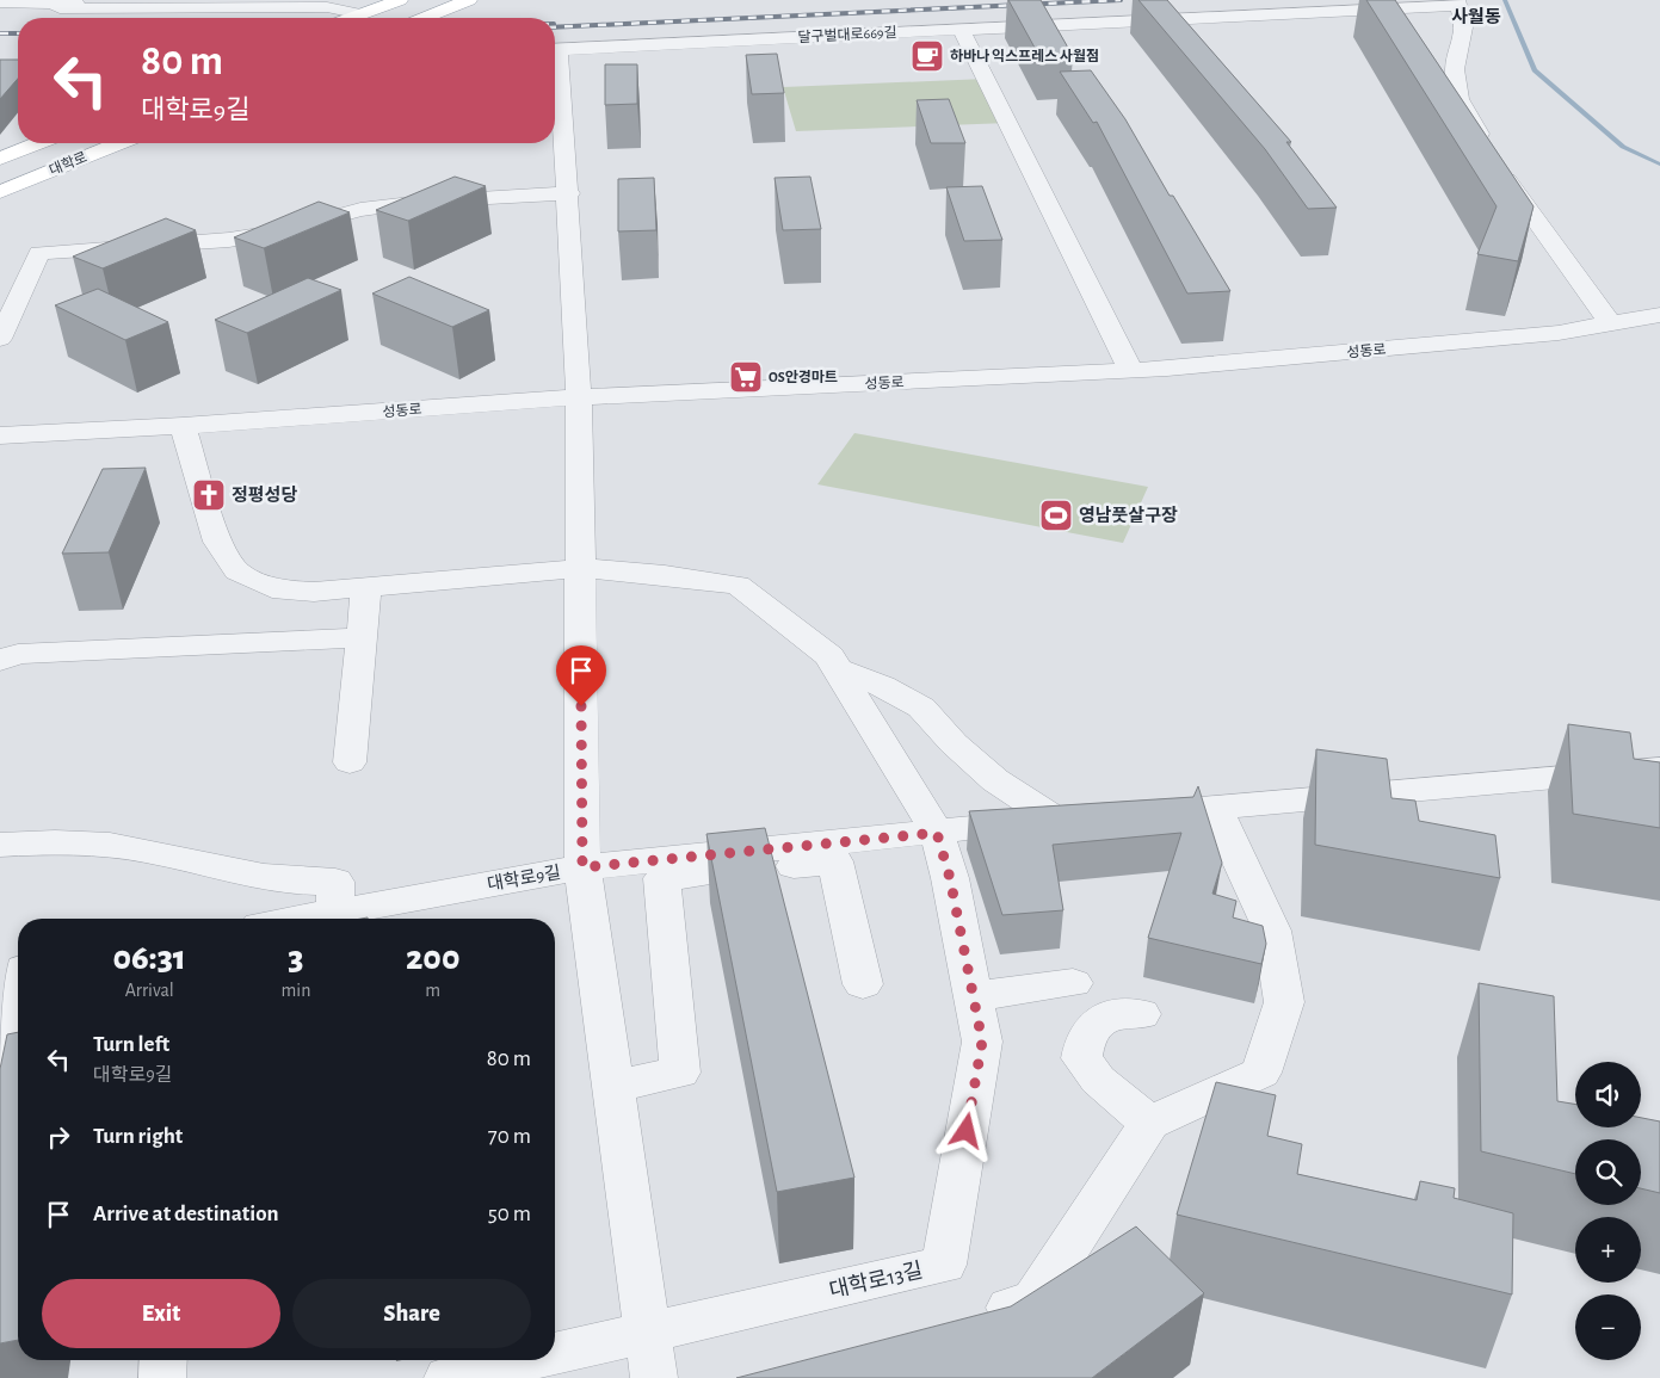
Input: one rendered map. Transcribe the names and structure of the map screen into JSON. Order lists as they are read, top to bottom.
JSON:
{
  "streets": {
    "main road": ["대학로"],
    "street": [
      "달구벌대로669길",
      "성동로",
      "대학로9길",
      "대학로13길"
    ]
  },
  "crossings": [
    ["달구벌대로669길", "성동로"],
    ["달구벌대로669길", "대학로9길"],
    ["달구벌대로669길", "대학로13길"],
    ["성동로", "대학로13길"],
    ["대학로9길", "대학로13길"]
  ],
  "districts": ["사월동"],
  "places": {
    "cafe": ["하바나 익스프레스 사월점"],
    "supermarket": ["OS안경마트"],
    "church": ["정평성당"],
    "sports": ["영남풋살구장"]
  },
  "page": {
    "turn": ["80 m", "대학로9길"],
    "eta": [
      "06:31",
      "Arrival",
      "3",
      "min",
      "200",
      "m"
    ],
    "list": [
      {
        "name": "Turn left",
        "note": "대학로9길",
        "value": "80 m"
      },
      {
        "name": "Turn right",
        "value": "70 m"
      },
      {
        "name": "Arrive at destination",
        "value": "50 m"
      }
    ],
    "map_buttons": ["+", "−"],
    "buttons": ["Exit", "Share"]
  }
}
